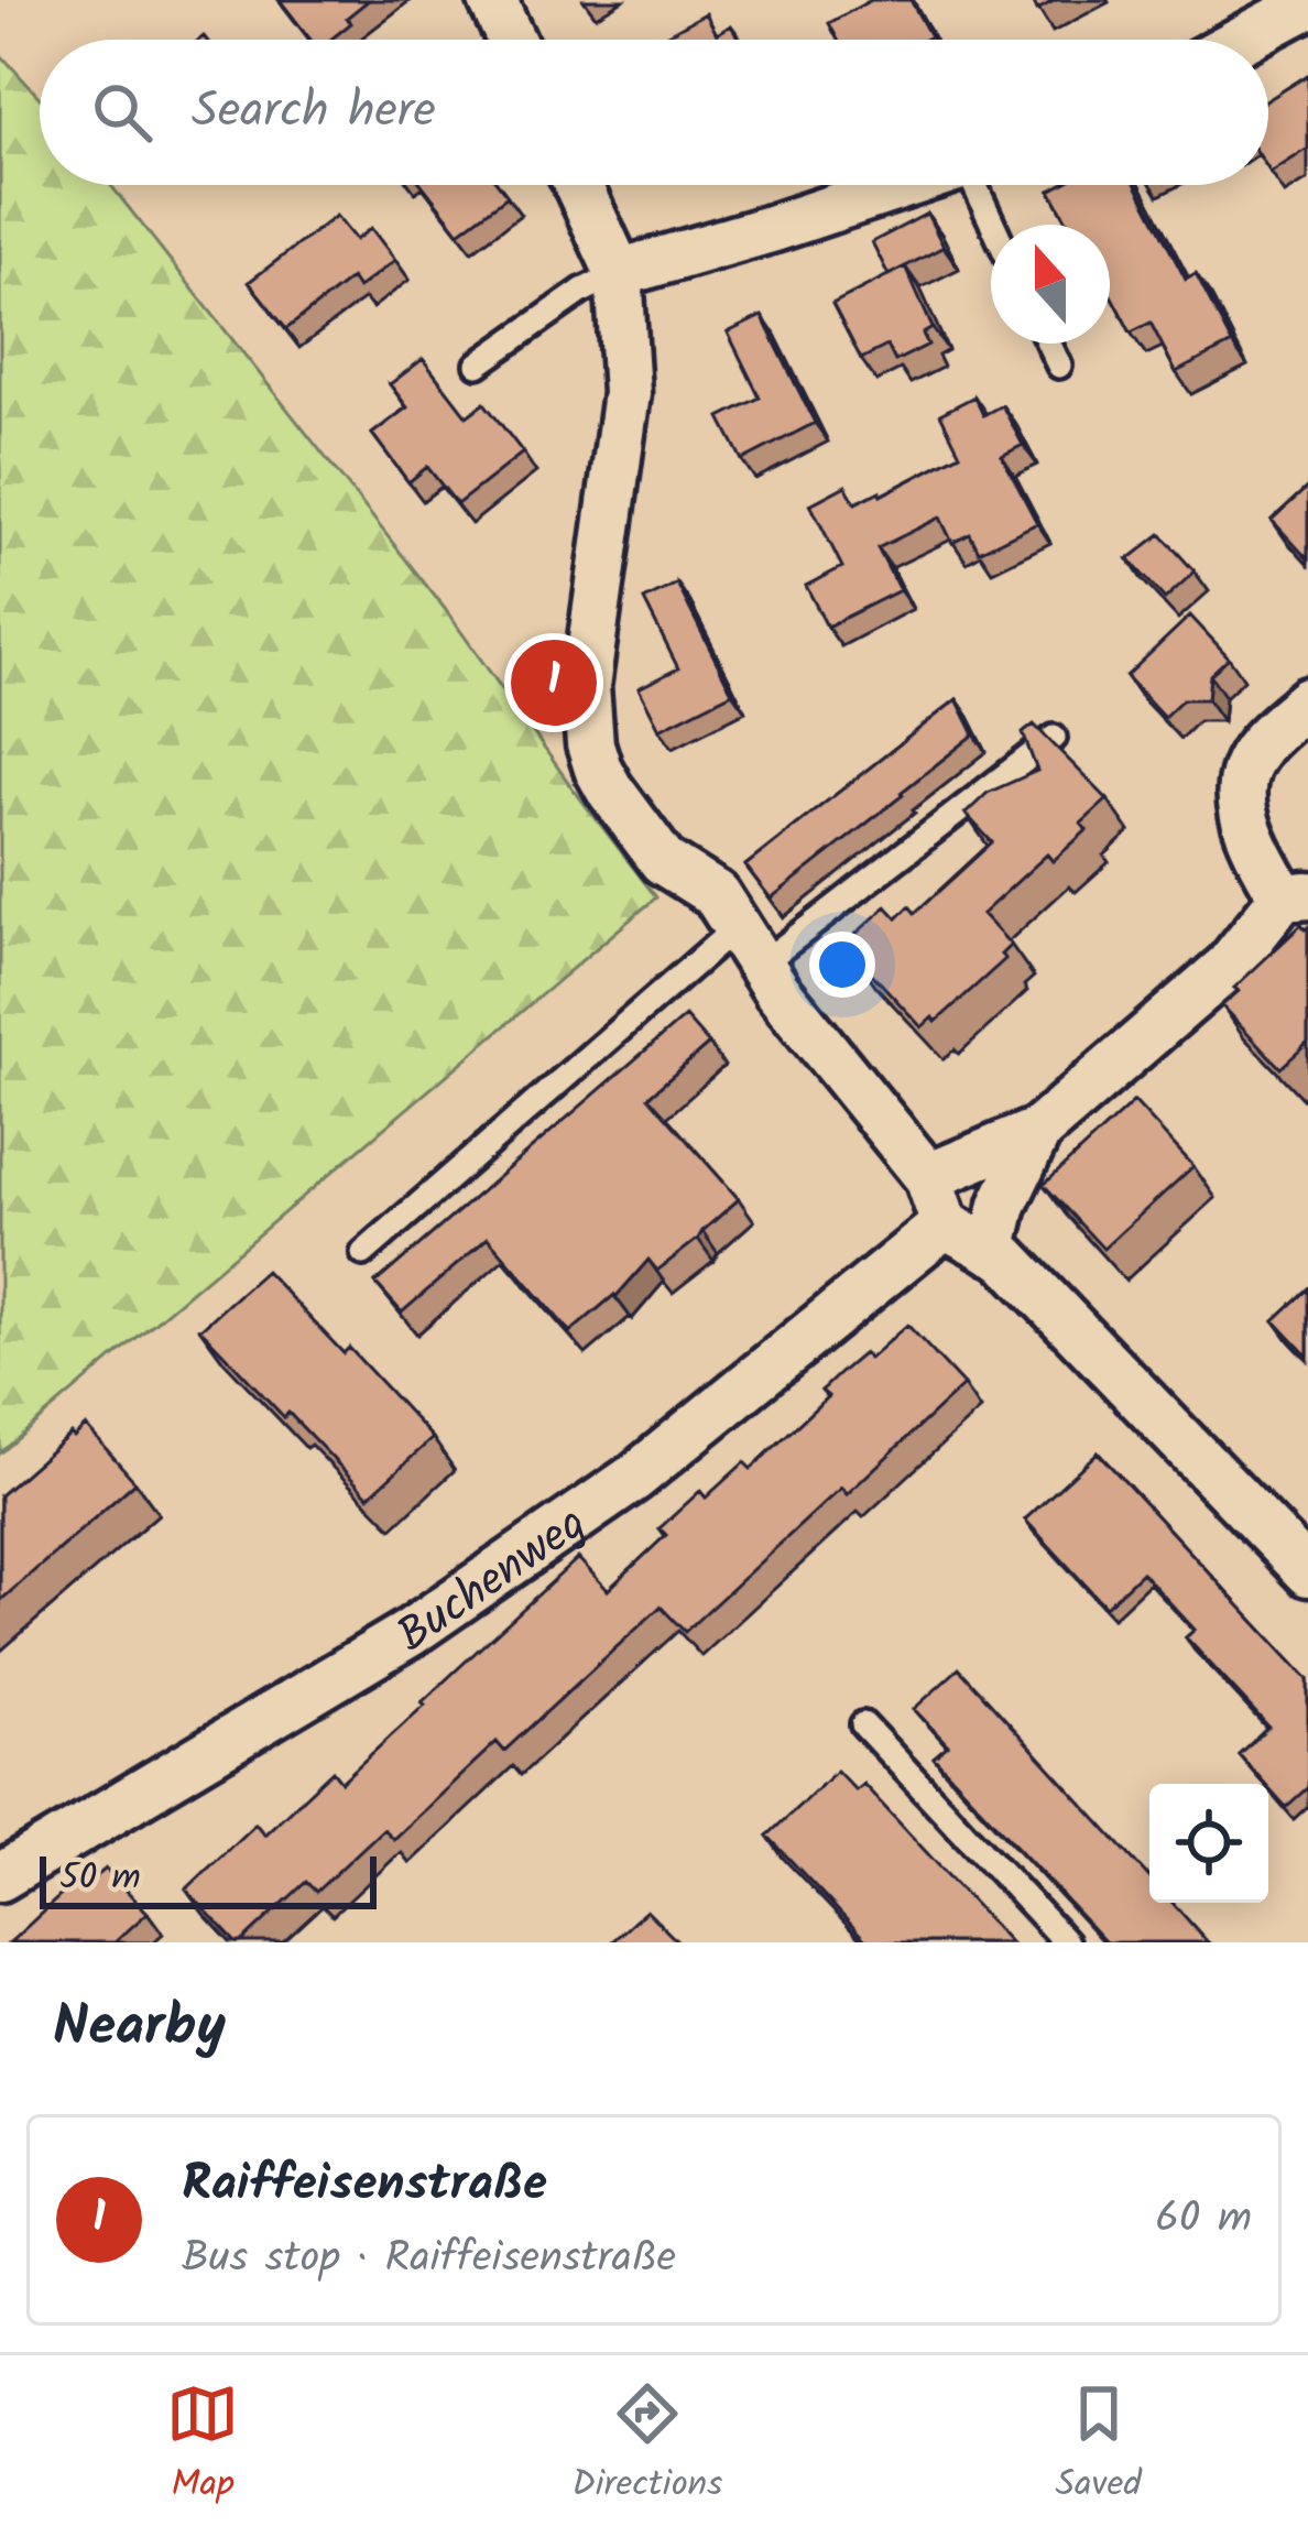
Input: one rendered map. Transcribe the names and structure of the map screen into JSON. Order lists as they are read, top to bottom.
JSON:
{
  "streets": {
    "street": ["Buchenweg"]
  },
  "scale_bar": "50 m",
  "north": "top",
  "page": {
    "search": "Search here",
    "pins": "1",
    "scale": "50 m",
    "heading": "Nearby",
    "list": [
      {
        "mark": "1",
        "name": "Raiffeisenstraße",
        "note": "Bus stop · Raiffeisenstraße",
        "value": "60 m"
      }
    ],
    "nav": ["Map", "Directions", "Saved"]
  }
}
